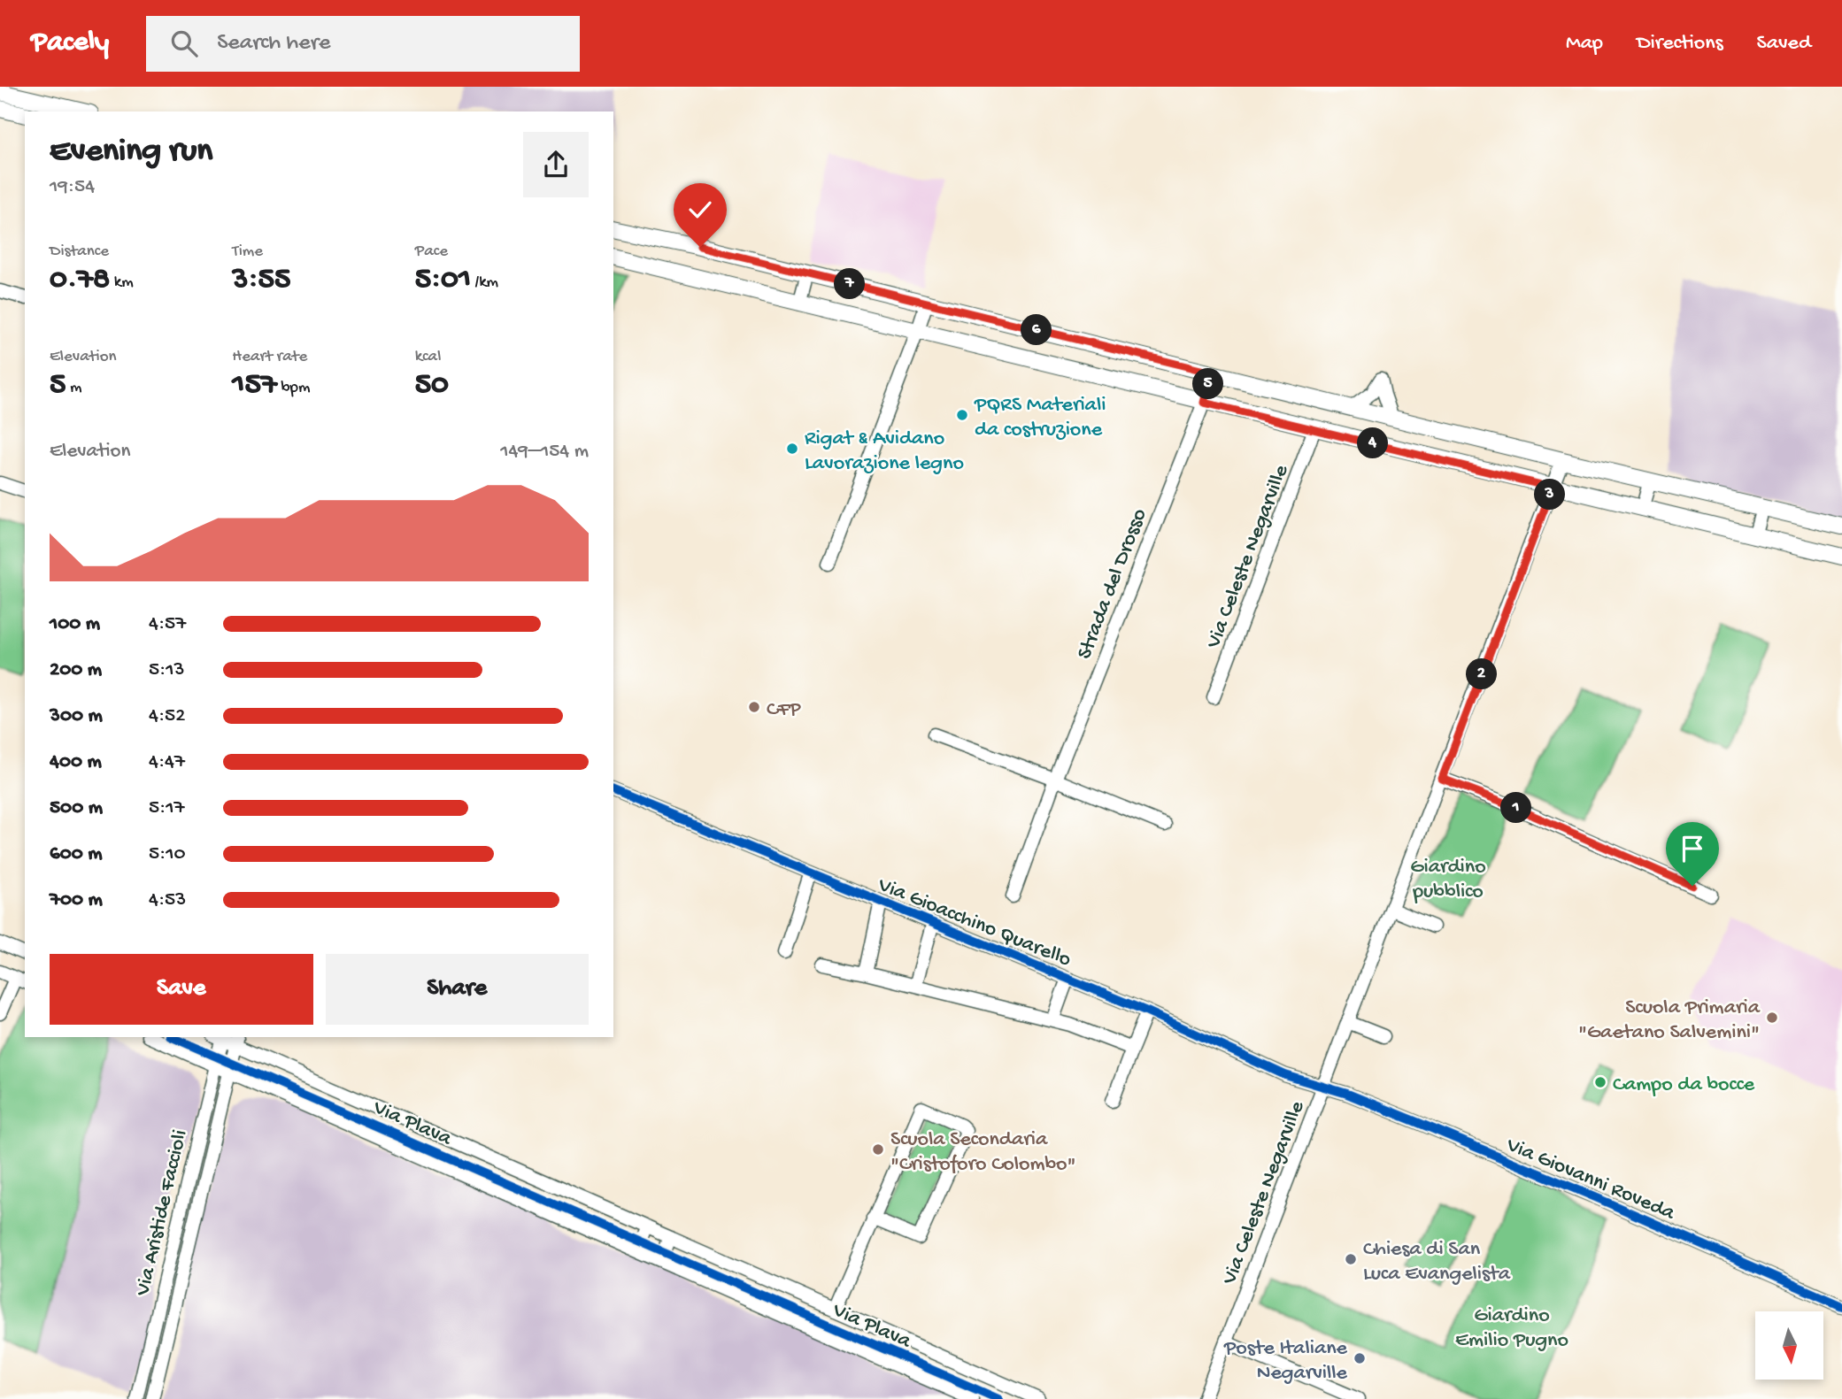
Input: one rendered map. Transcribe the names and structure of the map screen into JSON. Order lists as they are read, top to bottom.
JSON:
{
  "streets": {
    "street": [
      "Via Celeste Negarville",
      "Strada del Drosso",
      "Via Gioacchino Quarello",
      "Via Plava",
      "Via Giovanni Roveda",
      "Via Aristide Faccioli"
    ]
  },
  "crossings": [
    ["Via Celeste Negarville", "Via Gioacchino Quarello"],
    ["Via Celeste Negarville", "Via Giovanni Roveda"],
    ["Via Gioacchino Quarello", "Via Giovanni Roveda"],
    ["Via Plava", "Via Aristide Faccioli"]
  ],
  "parks": ["Giardino pubblico", "Giardino Emilio Pugno"],
  "places": [
    "PQRS Materiali da costruzione",
    "Rigat & Avidano Lavorazione legno",
    "CFP",
    "Scuola Primaria \"Gaetano Salvemini\"",
    "Campo da bocce",
    "Scuola Secondaria \"Cristoforo Colombo\"",
    "Chiesa di San Luca Evangelista",
    "Poste Italiane Negarville"
  ],
  "north": "bottom",
  "page": {
    "header": "Pacely",
    "search": "Search here",
    "nav": ["Map", "Directions", "Saved"],
    "heading": ["Evening run", "19:54"],
    "stats": [
      ["Distance", "0.78 km"],
      ["Time", "3:55"],
      ["Pace", "5:01 /km"],
      ["Elevation", "5 m"],
      ["Heart rate", "157 bpm"],
      ["kcal", "50"]
    ],
    "pins": [
      "7",
      "6",
      "5",
      "4",
      "3",
      "2",
      "1"
    ],
    "chart": ["Elevation", "149–154 m"],
    "list": [
      {
        "name": "100 m",
        "note": "4:57"
      },
      {
        "name": "200 m",
        "note": "5:13"
      },
      {
        "name": "300 m",
        "note": "4:52"
      },
      {
        "name": "400 m",
        "note": "4:47"
      },
      {
        "name": "500 m",
        "note": "5:17"
      },
      {
        "name": "600 m",
        "note": "5:10"
      },
      {
        "name": "700 m",
        "note": "4:53"
      }
    ],
    "buttons": ["Save", "Share"]
  }
}
